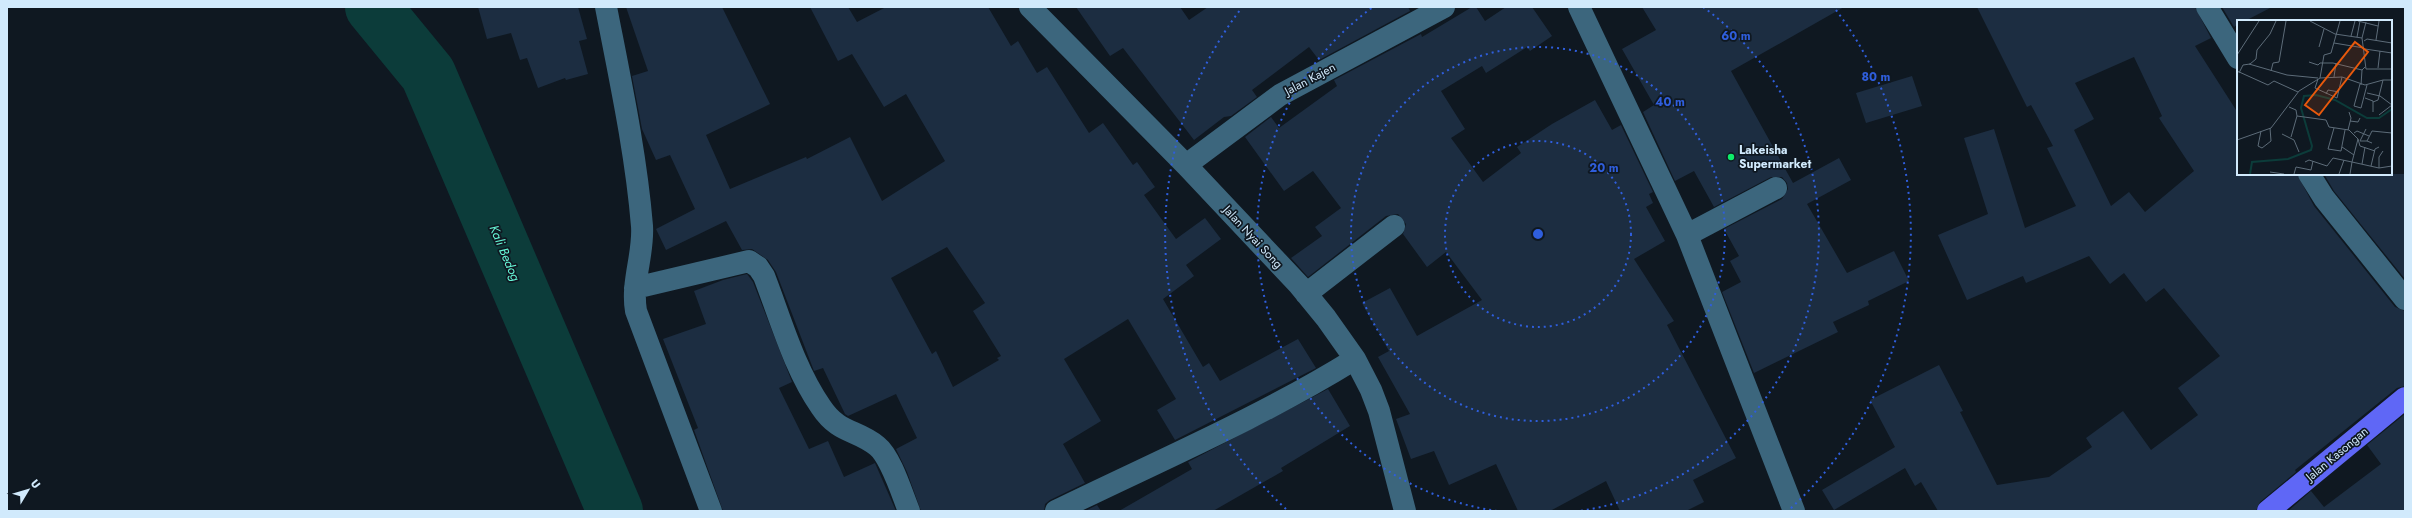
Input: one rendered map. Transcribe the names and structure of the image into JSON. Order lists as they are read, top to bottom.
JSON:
{
  "streets": {
    "main road": ["Jalan Kasongan"],
    "street": ["Jalan Kajen", "Jalan Nyai Song"]
  },
  "crossings": [
    ["Jalan Kajen", "Jalan Nyai Song"]
  ],
  "water": ["Kali Bedog"],
  "places": ["Lakeisha Supermarket"],
  "north": "top right",
  "rings": [
    "60 m",
    "80 m",
    "40 m",
    "20 m"
  ]
}
